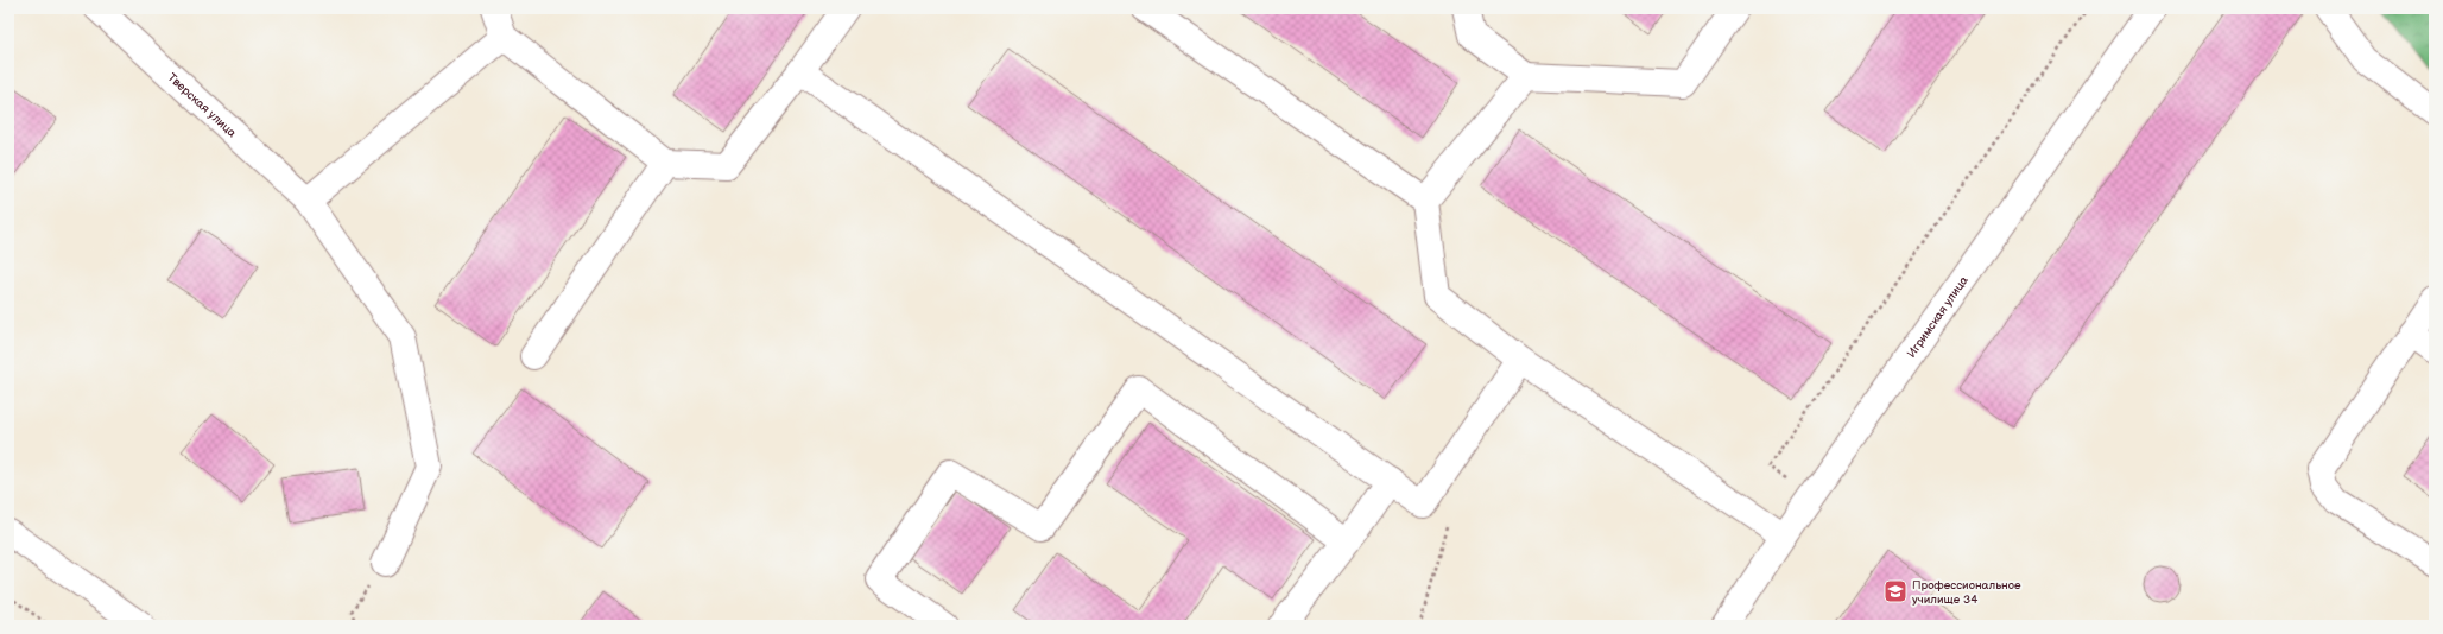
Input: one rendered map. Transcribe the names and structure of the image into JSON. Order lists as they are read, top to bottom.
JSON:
{
  "streets": {
    "street": ["Тверская улица", "Игримская улица"]
  },
  "places": {
    "school or university": ["Профессиональное училище 34"]
  }
}
